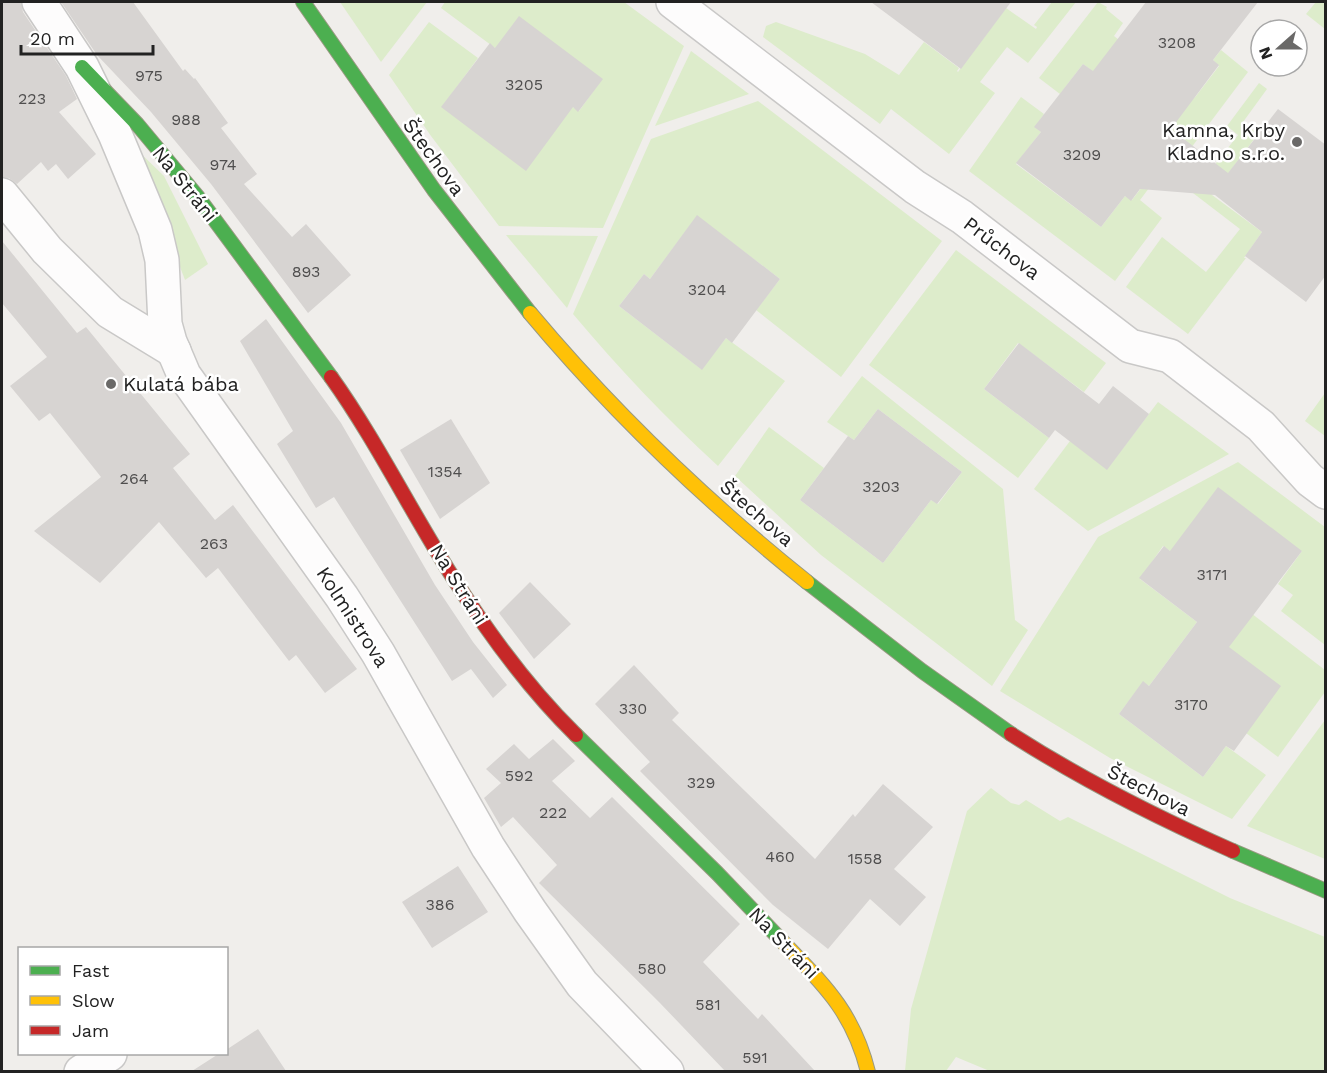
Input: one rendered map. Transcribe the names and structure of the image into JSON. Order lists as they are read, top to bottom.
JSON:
{
  "streets": {
    "street": [
      "Štechova",
      "Na Stráni",
      "Průchova",
      "Kolmistrova"
    ]
  },
  "crossings": [
    ["Na Stráni", "Kolmistrova"]
  ],
  "places": ["Kamna, Krby Kladno s.r.o.", "Kulatá bába"],
  "house_numbers": [
    "3208",
    "975",
    "3205",
    "223",
    "988",
    "3209",
    "974",
    "893",
    "3204",
    "1354",
    "264",
    "3203",
    "263",
    "3171",
    "3170",
    "330",
    "592",
    "329",
    "222",
    "460",
    "1558",
    "386",
    "580",
    "581",
    "591"
  ],
  "legend": ["Fast", "Slow", "Jam"],
  "scale_bar": "20 m",
  "north": "left"
}
